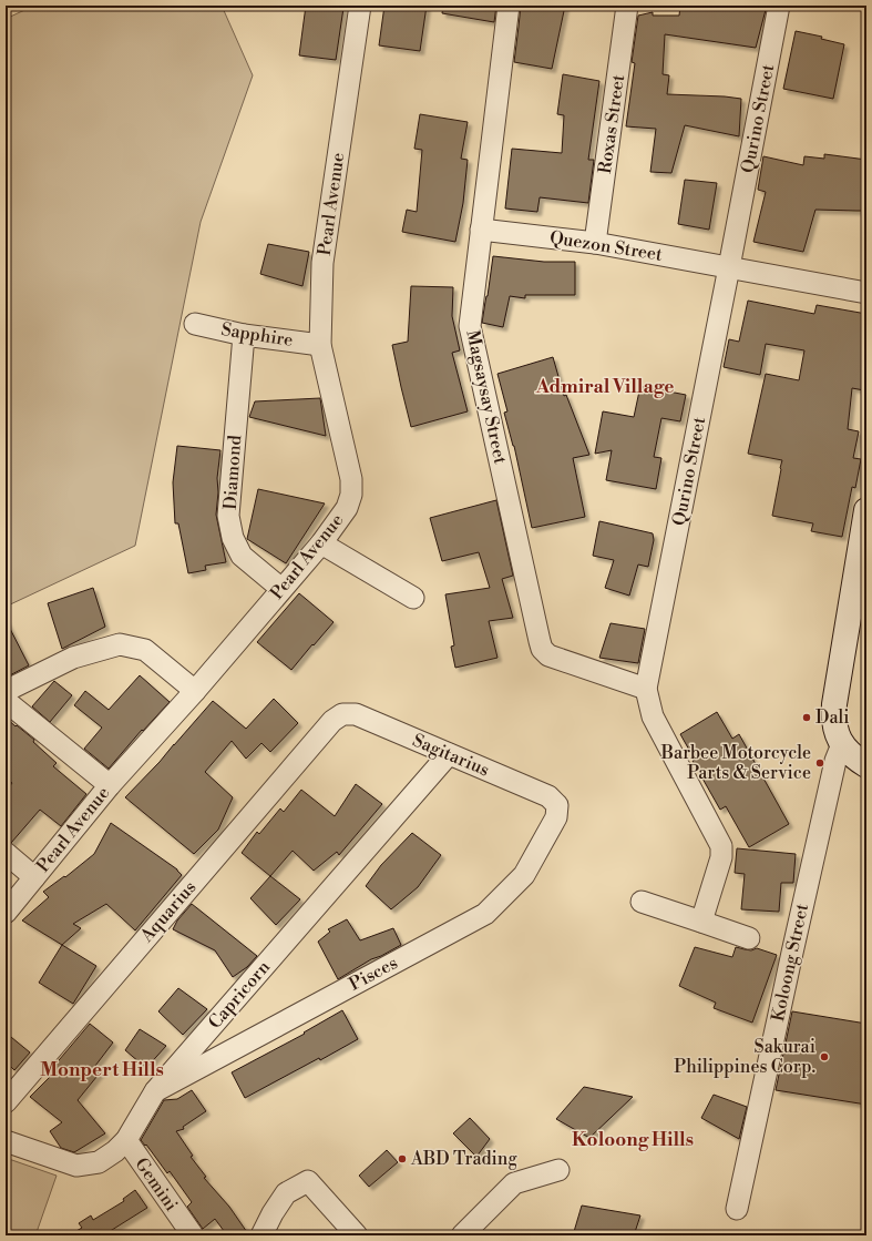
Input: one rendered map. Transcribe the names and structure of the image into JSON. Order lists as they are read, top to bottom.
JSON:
{
  "streets": {
    "street": [
      "Qurino Street",
      "Roxas Street",
      "Pearl Avenue",
      "Quezon Street",
      "Sapphire",
      "Magsaysay Street",
      "Diamond",
      "Sagitarius",
      "Aquarius",
      "Koloong Street",
      "Pisces",
      "Capricorn",
      "Gemini"
    ]
  },
  "crossings": [
    ["Qurino Street", "Quezon Street"],
    ["Qurino Street", "Magsaysay Street"],
    ["Roxas Street", "Quezon Street"],
    ["Pearl Avenue", "Sapphire"],
    ["Pearl Avenue", "Diamond"],
    ["Quezon Street", "Magsaysay Street"],
    ["Sapphire", "Diamond"],
    ["Sagitarius", "Aquarius"],
    ["Sagitarius", "Pisces"],
    ["Sagitarius", "Capricorn"],
    ["Pisces", "Capricorn"],
    ["Capricorn", "Gemini"]
  ],
  "districts": ["Admiral Village", "Monpert Hills", "Koloong Hills"],
  "places": [
    "Dali",
    "Barbee Motorcycle Parts & Service",
    "Sakurai Philippines Corp.",
    "ABD Trading"
  ]
}
